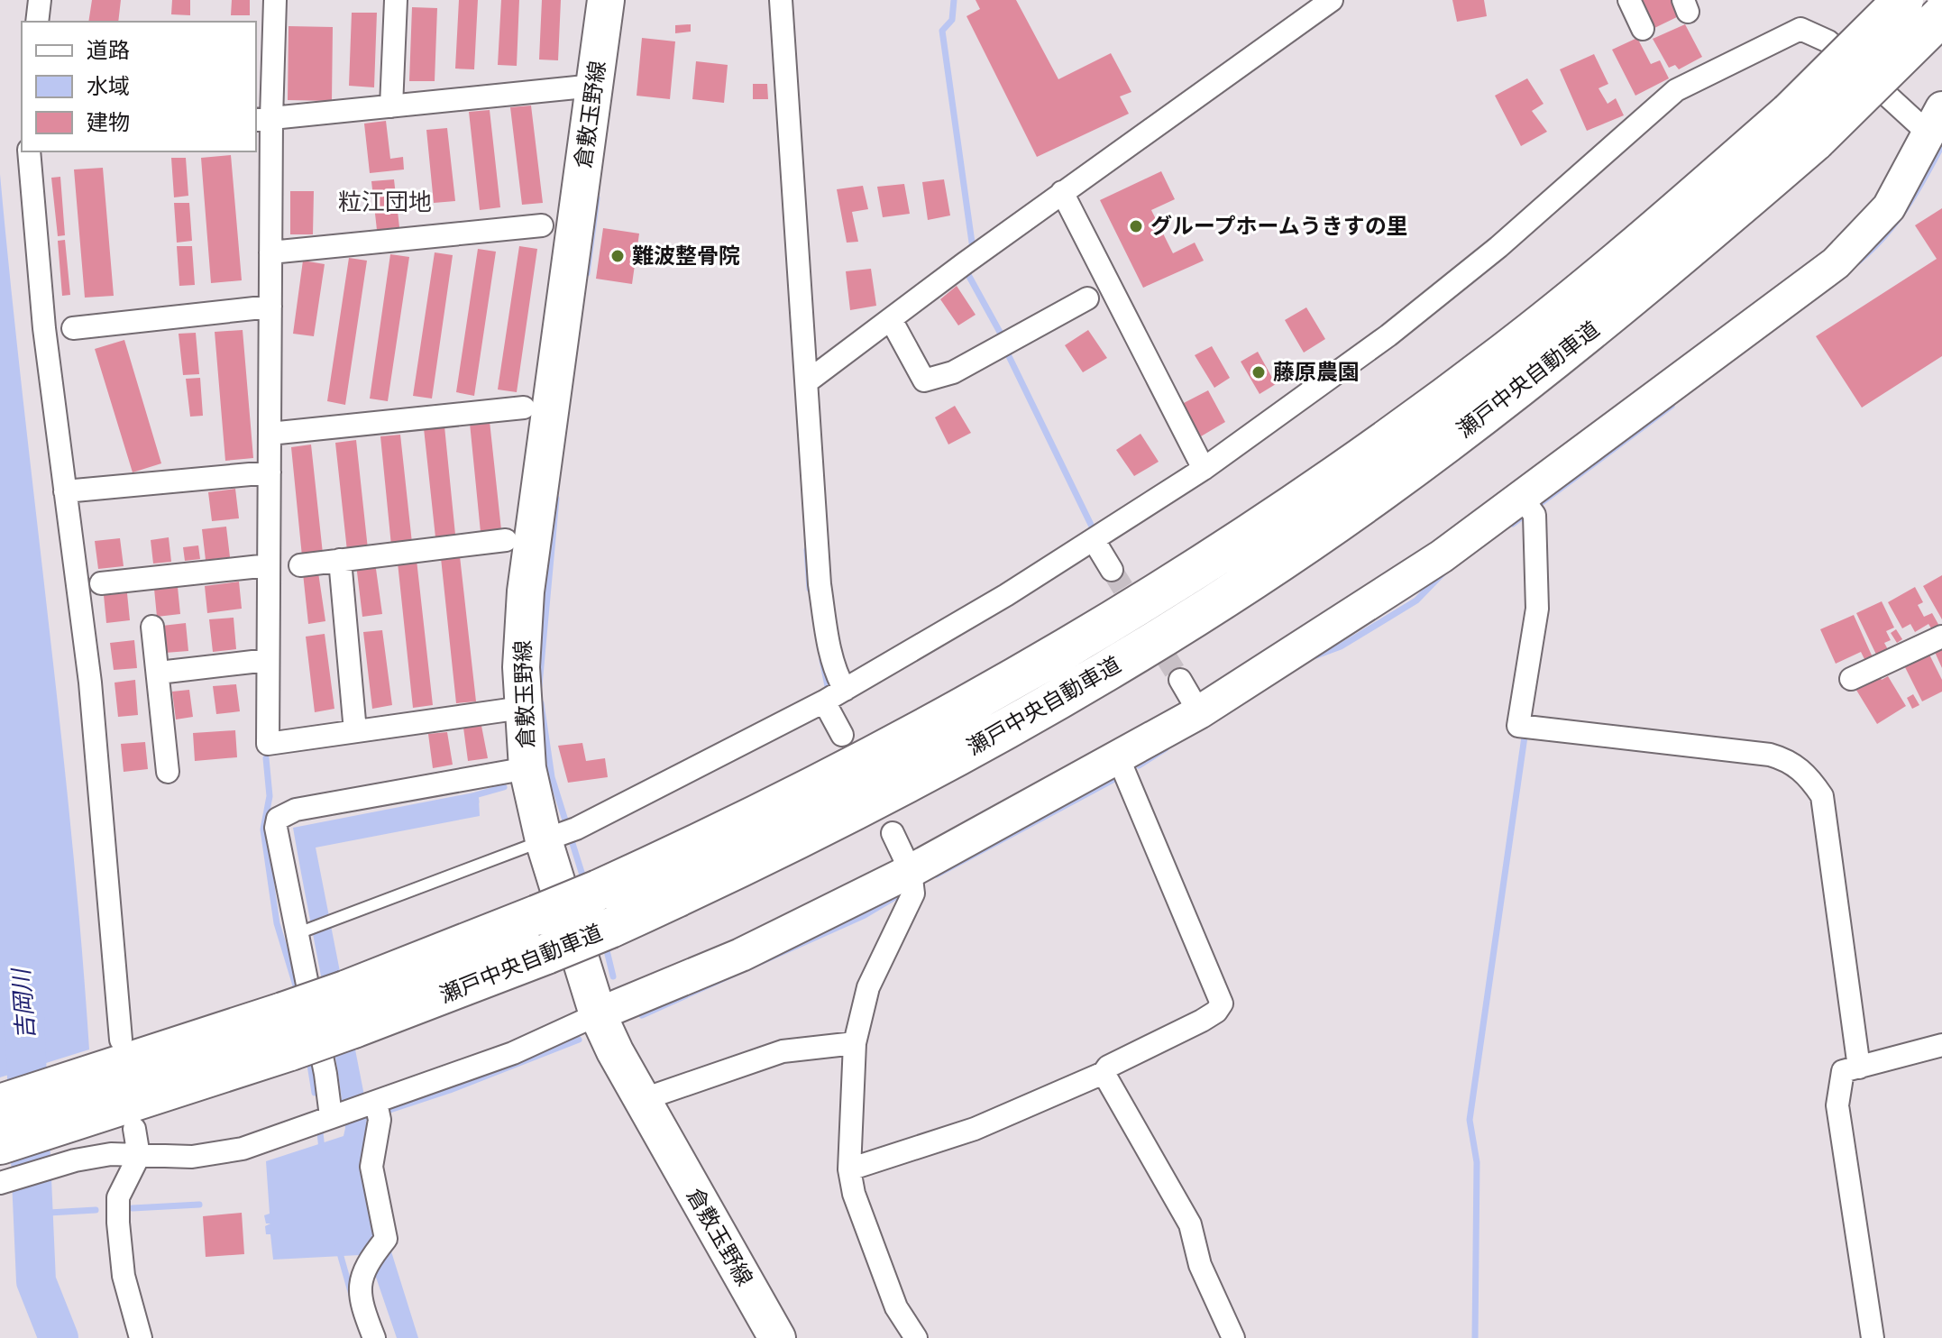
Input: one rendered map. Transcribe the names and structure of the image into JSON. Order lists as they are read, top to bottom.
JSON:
{
  "streets": {
    "highway": ["瀬戸中央自動車道"],
    "main road": ["倉敷玉野線"]
  },
  "districts": ["粒江団地"],
  "water": ["吉岡川"],
  "places": ["グループホームうきすの里", "難波整骨院", "藤原農園"],
  "legend": ["道路", "水域", "建物"]
}
